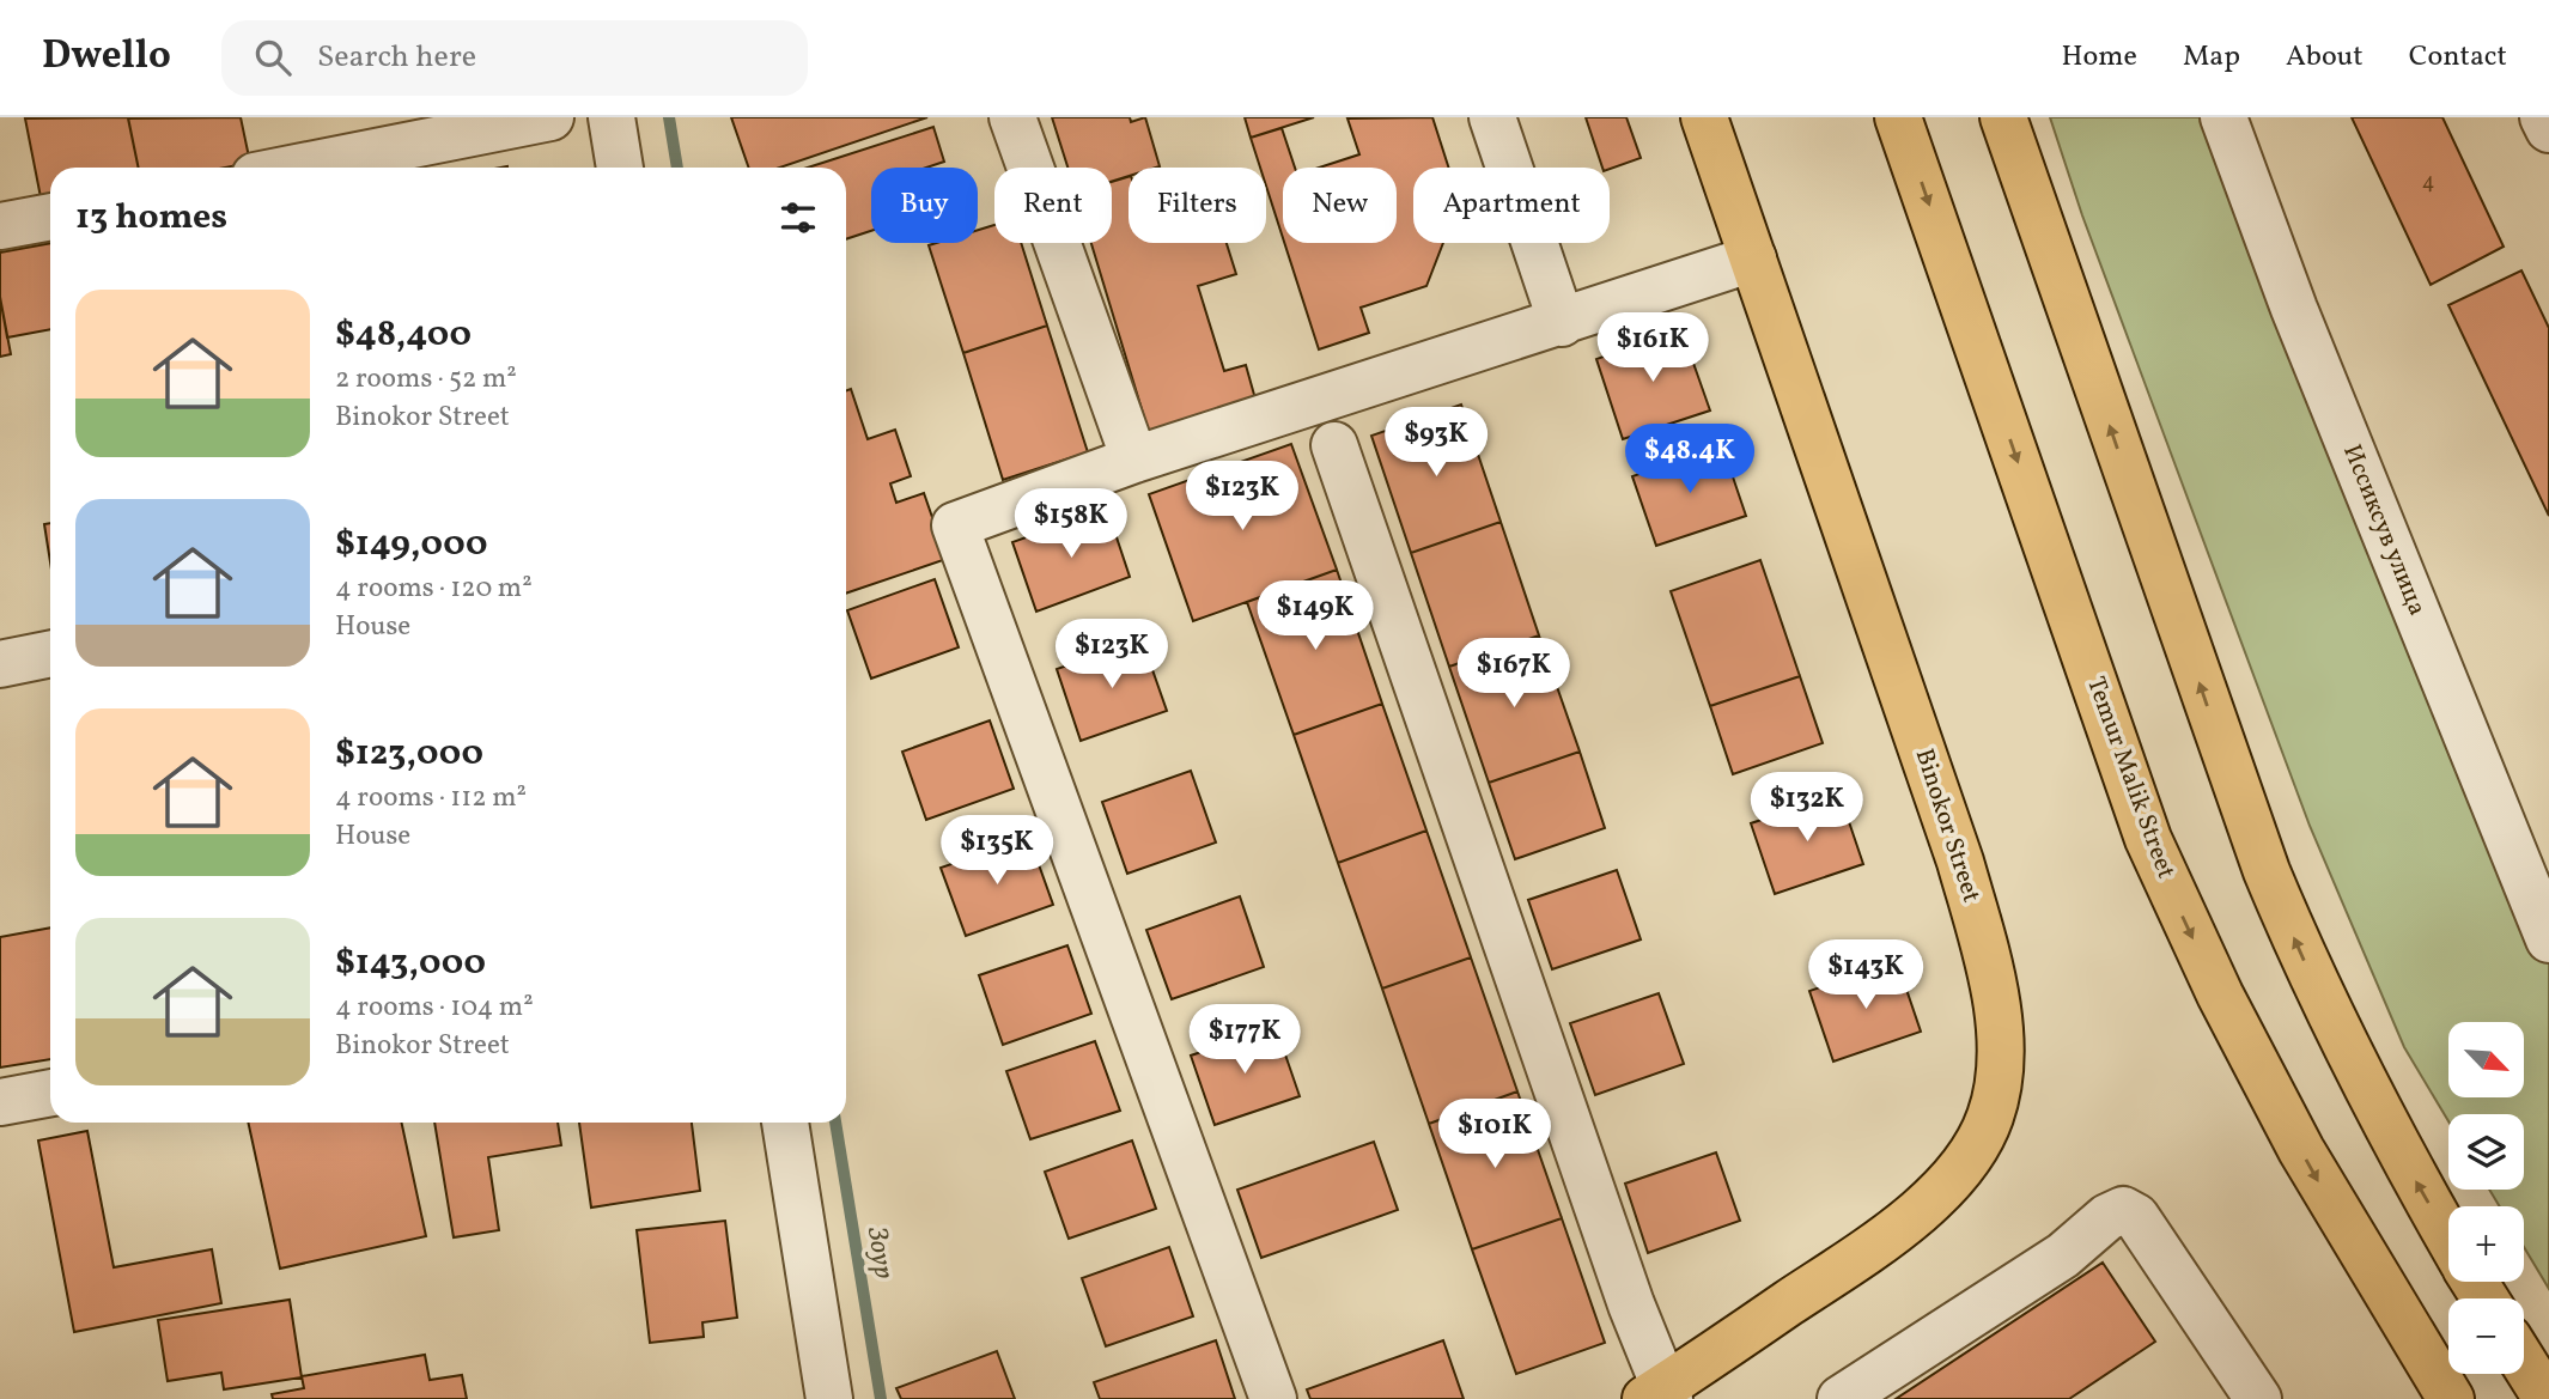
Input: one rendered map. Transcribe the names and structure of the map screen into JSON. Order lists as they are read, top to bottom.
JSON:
{
  "streets": {
    "main road": ["Temur Malik Street", "Binokor Street"],
    "street": ["Иссиксув улица"]
  },
  "water": ["Зоур"],
  "house_numbers": ["4"],
  "north": "bottom right",
  "page": {
    "header": "Dwello",
    "search": "Search here",
    "nav": [
      "Home",
      "Map",
      "About",
      "Contact"
    ],
    "chip": [
      "Buy",
      "Rent",
      "Filters",
      "New",
      "Apartment"
    ],
    "heading": "13 homes",
    "list": [
      {
        "name": "$48,400",
        "note": "2 rooms · 52 m² · Binokor Street"
      },
      {
        "name": "$149,000",
        "note": "4 rooms · 120 m² · House"
      },
      {
        "name": "$123,000",
        "note": "4 rooms · 112 m² · House"
      },
      {
        "name": "$143,000",
        "note": "4 rooms · 104 m² · Binokor Street"
      }
    ],
    "price": [
      "$161K",
      "$93K",
      "$48.4K",
      "$123K",
      "$158K",
      "$149K",
      "$123K",
      "$167K",
      "$132K",
      "$135K",
      "$143K",
      "$177K",
      "$101K"
    ],
    "map_buttons": ["+", "−"]
  }
}
